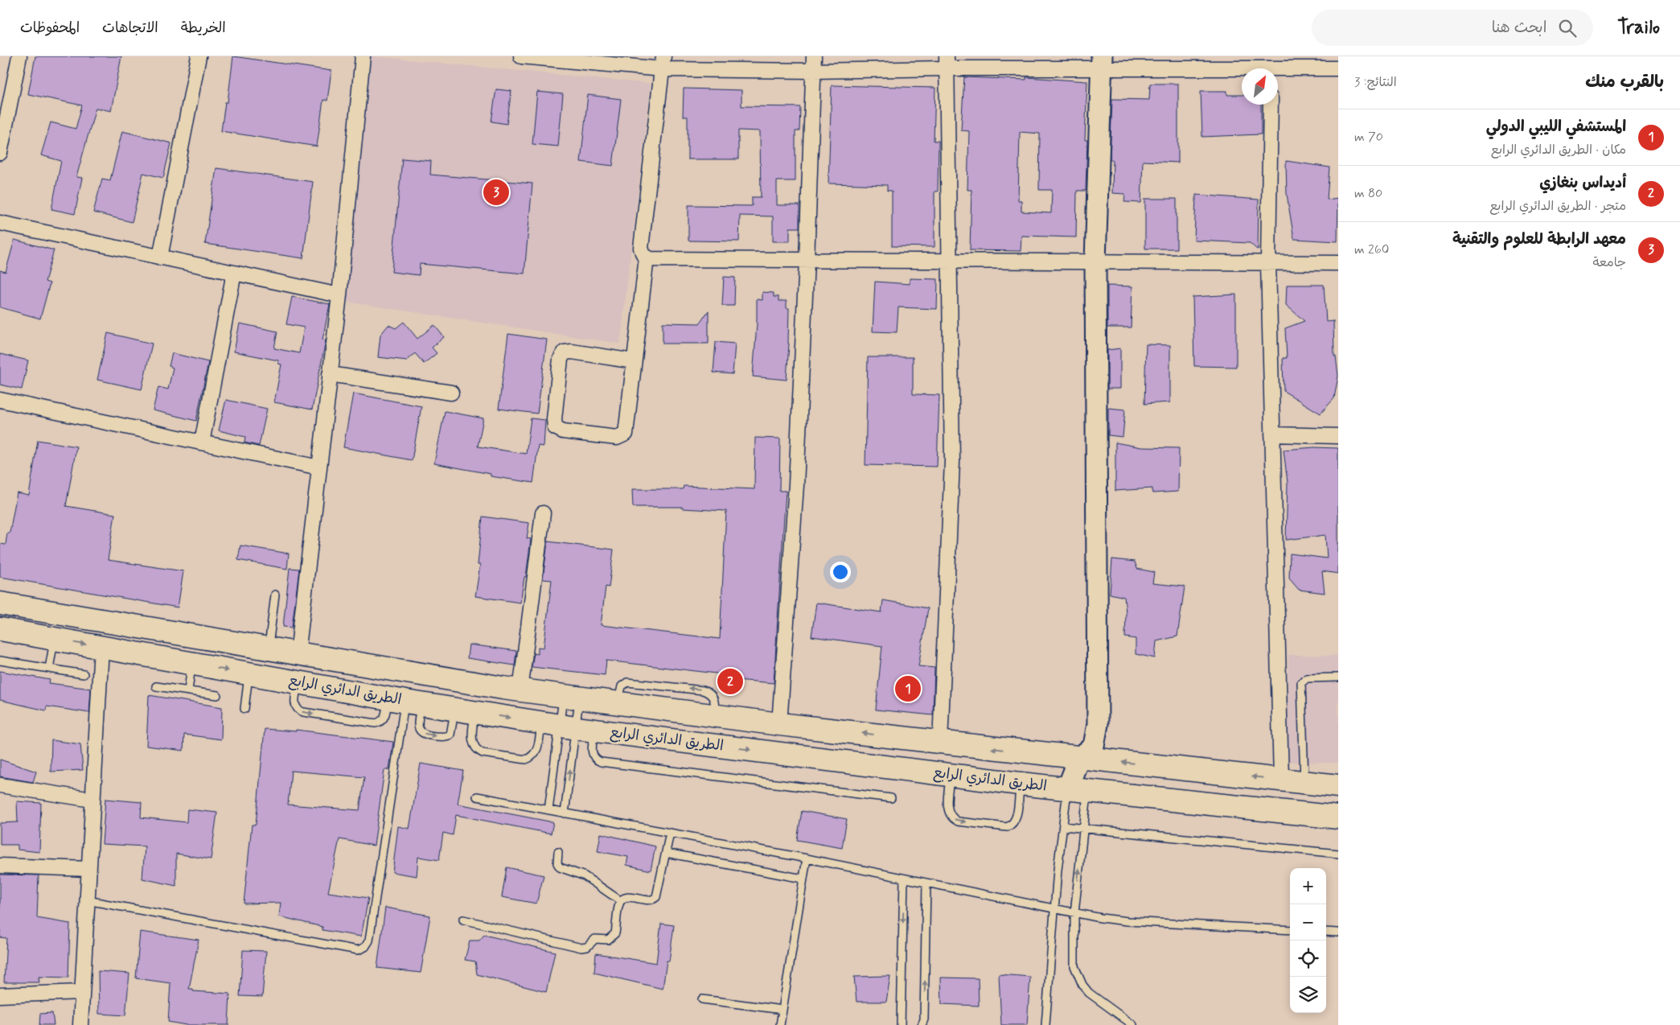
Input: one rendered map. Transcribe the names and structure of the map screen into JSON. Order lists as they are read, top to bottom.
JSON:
{
  "streets": {
    "main road": ["الطريق الدائري الرابع"]
  },
  "north": "top right",
  "page": {
    "header": "Trailo",
    "search": "ابحث هنا",
    "nav": ["الخريطة", "الاتجاهات", "المحفوظات"],
    "heading": ["بالقرب منك", "النتائج: 3"],
    "list": [
      {
        "mark": "1",
        "name": "المستشفي الليبي الدولي",
        "note": "مكان · الطريق الدائري الرابع",
        "value": "70 m"
      },
      {
        "mark": "2",
        "name": "أديداس بنغازي",
        "note": "متجر · الطريق الدائري الرابع",
        "value": "80 m"
      },
      {
        "mark": "3",
        "name": "معهد الرابطة للعلوم والتقنية",
        "note": "جامعة",
        "value": "260 m"
      }
    ],
    "pins": ["3", "2", "1"],
    "map_buttons": ["+", "−"]
  }
}
